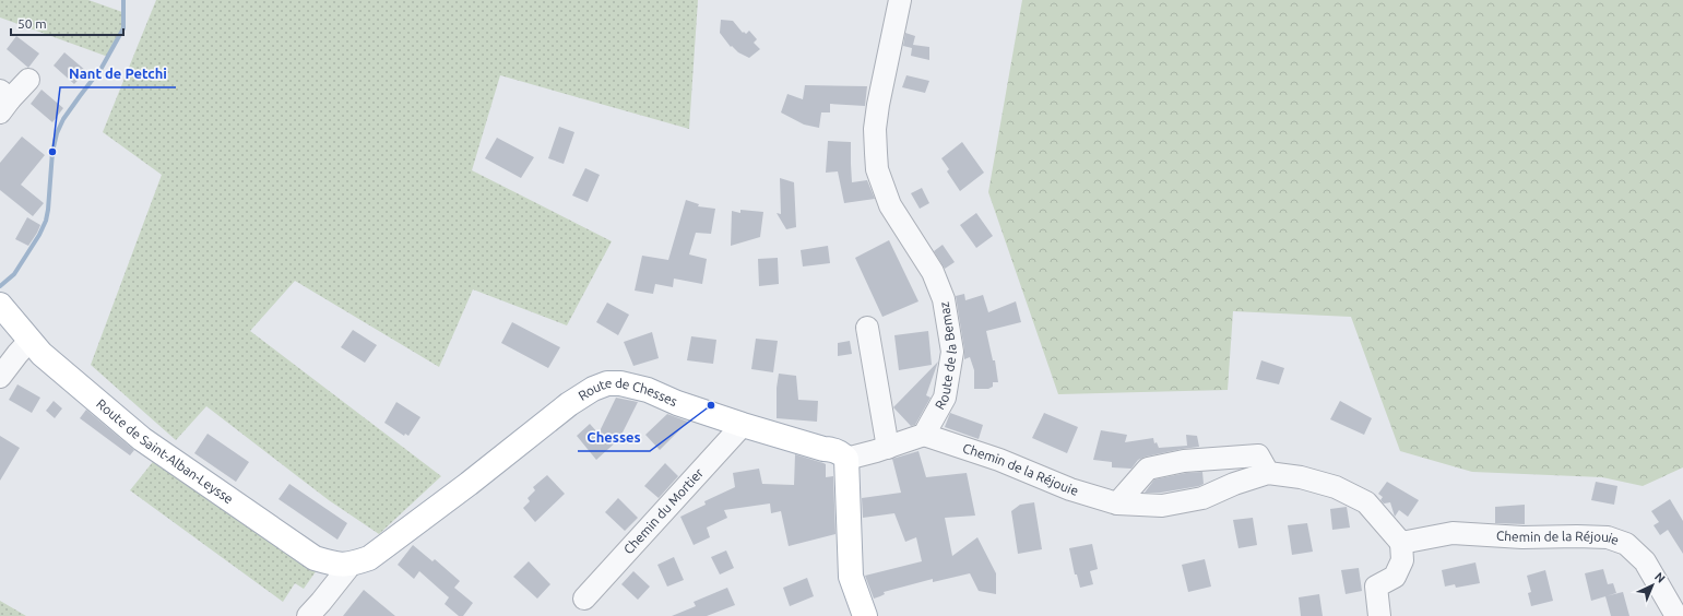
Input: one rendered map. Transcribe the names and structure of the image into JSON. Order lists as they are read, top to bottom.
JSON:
{
  "streets": {
    "main road": ["Route de Chesses", "Route de Saint-Alban-Leysse"],
    "street": ["Route de la Bemaz", "Chemin de la Réjouie", "Chemin du Mortier"]
  },
  "crossings": [
    ["Route de la Bemaz", "Chemin de la Réjouie"],
    ["Route de Chesses", "Route de Saint-Alban-Leysse"],
    ["Route de Chesses", "Chemin du Mortier"]
  ],
  "places": ["Nant de Petchi", "Chesses"],
  "scale_bar": "50 m",
  "north": "top right"
}
